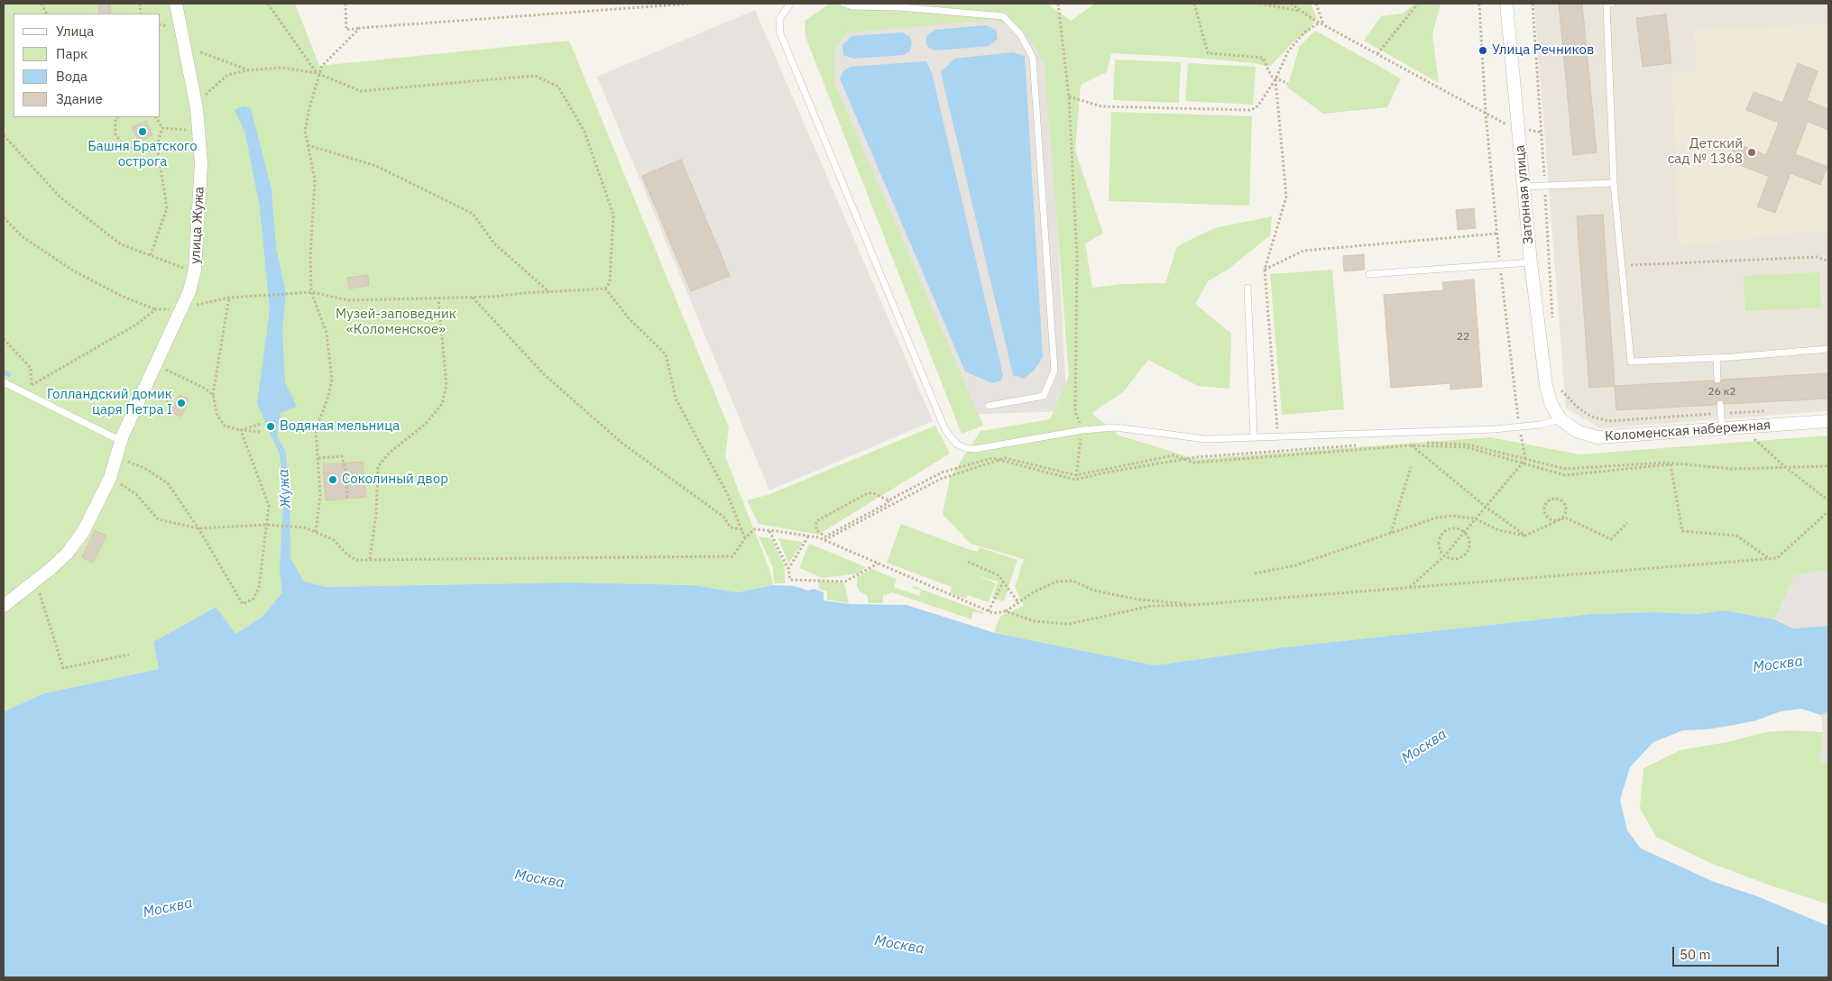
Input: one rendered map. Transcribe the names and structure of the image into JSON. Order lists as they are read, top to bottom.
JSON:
{
  "streets": {
    "street": ["Затонная улица", "улица Жужа", "Коломенская набережная"]
  },
  "crossings": [
    ["Затонная улица", "Коломенская набережная"]
  ],
  "water": ["Жужа", "Москва"],
  "parks": ["Музей-заповедник «Коломенское»"],
  "places": [
    "Улица Речников",
    "Башня Братского острога",
    "Детский сад № 1368",
    "Голландский домик царя Петра I",
    "Водяная мельница",
    "Соколиный двор"
  ],
  "house_numbers": ["22", "26 к2"],
  "legend": [
    "Улица",
    "Парк",
    "Вода",
    "Здание"
  ],
  "scale_bar": "50 m"
}
